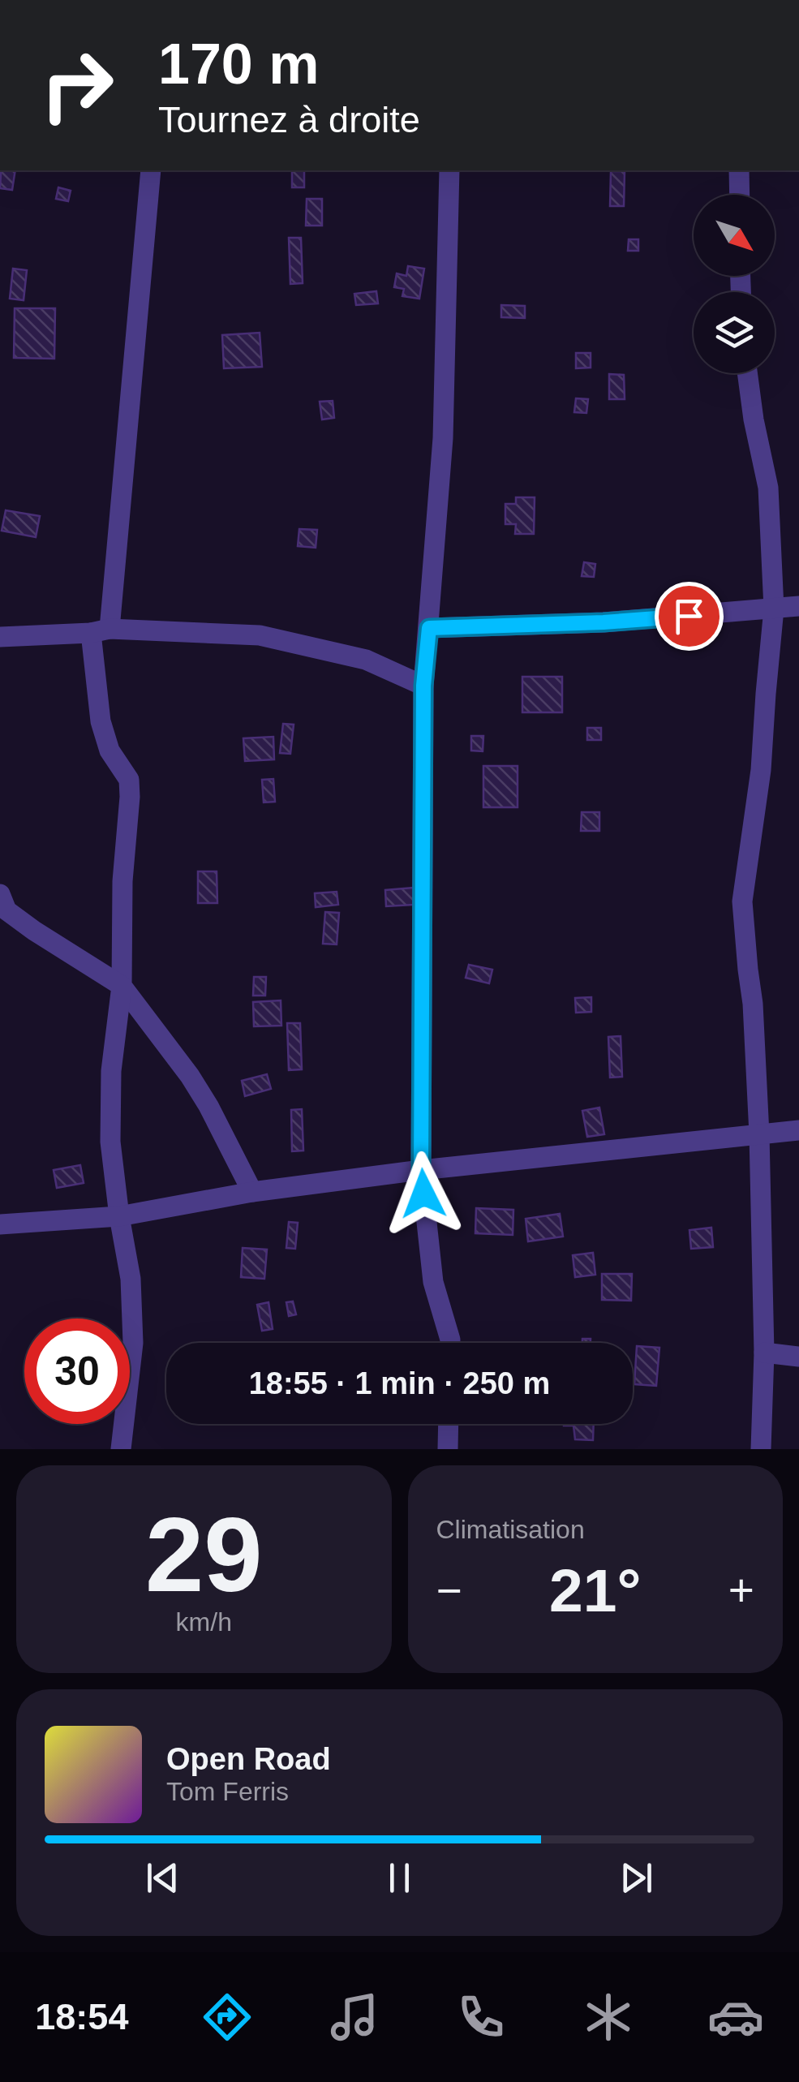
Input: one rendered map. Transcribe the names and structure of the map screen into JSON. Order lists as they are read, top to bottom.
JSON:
{
  "north": "bottom right",
  "page": {
    "turn": ["170 m", "Tournez à droite"],
    "limit": "30",
    "trip": "18:55 · 1 min · 250 m",
    "tile": [
      ["29", "km/h"],
      "Climatisation"
    ],
    "heat": ["−", "21°", "+"],
    "song": ["Open Road", "Tom Ferris"],
    "tabs": "18:54"
  }
}
